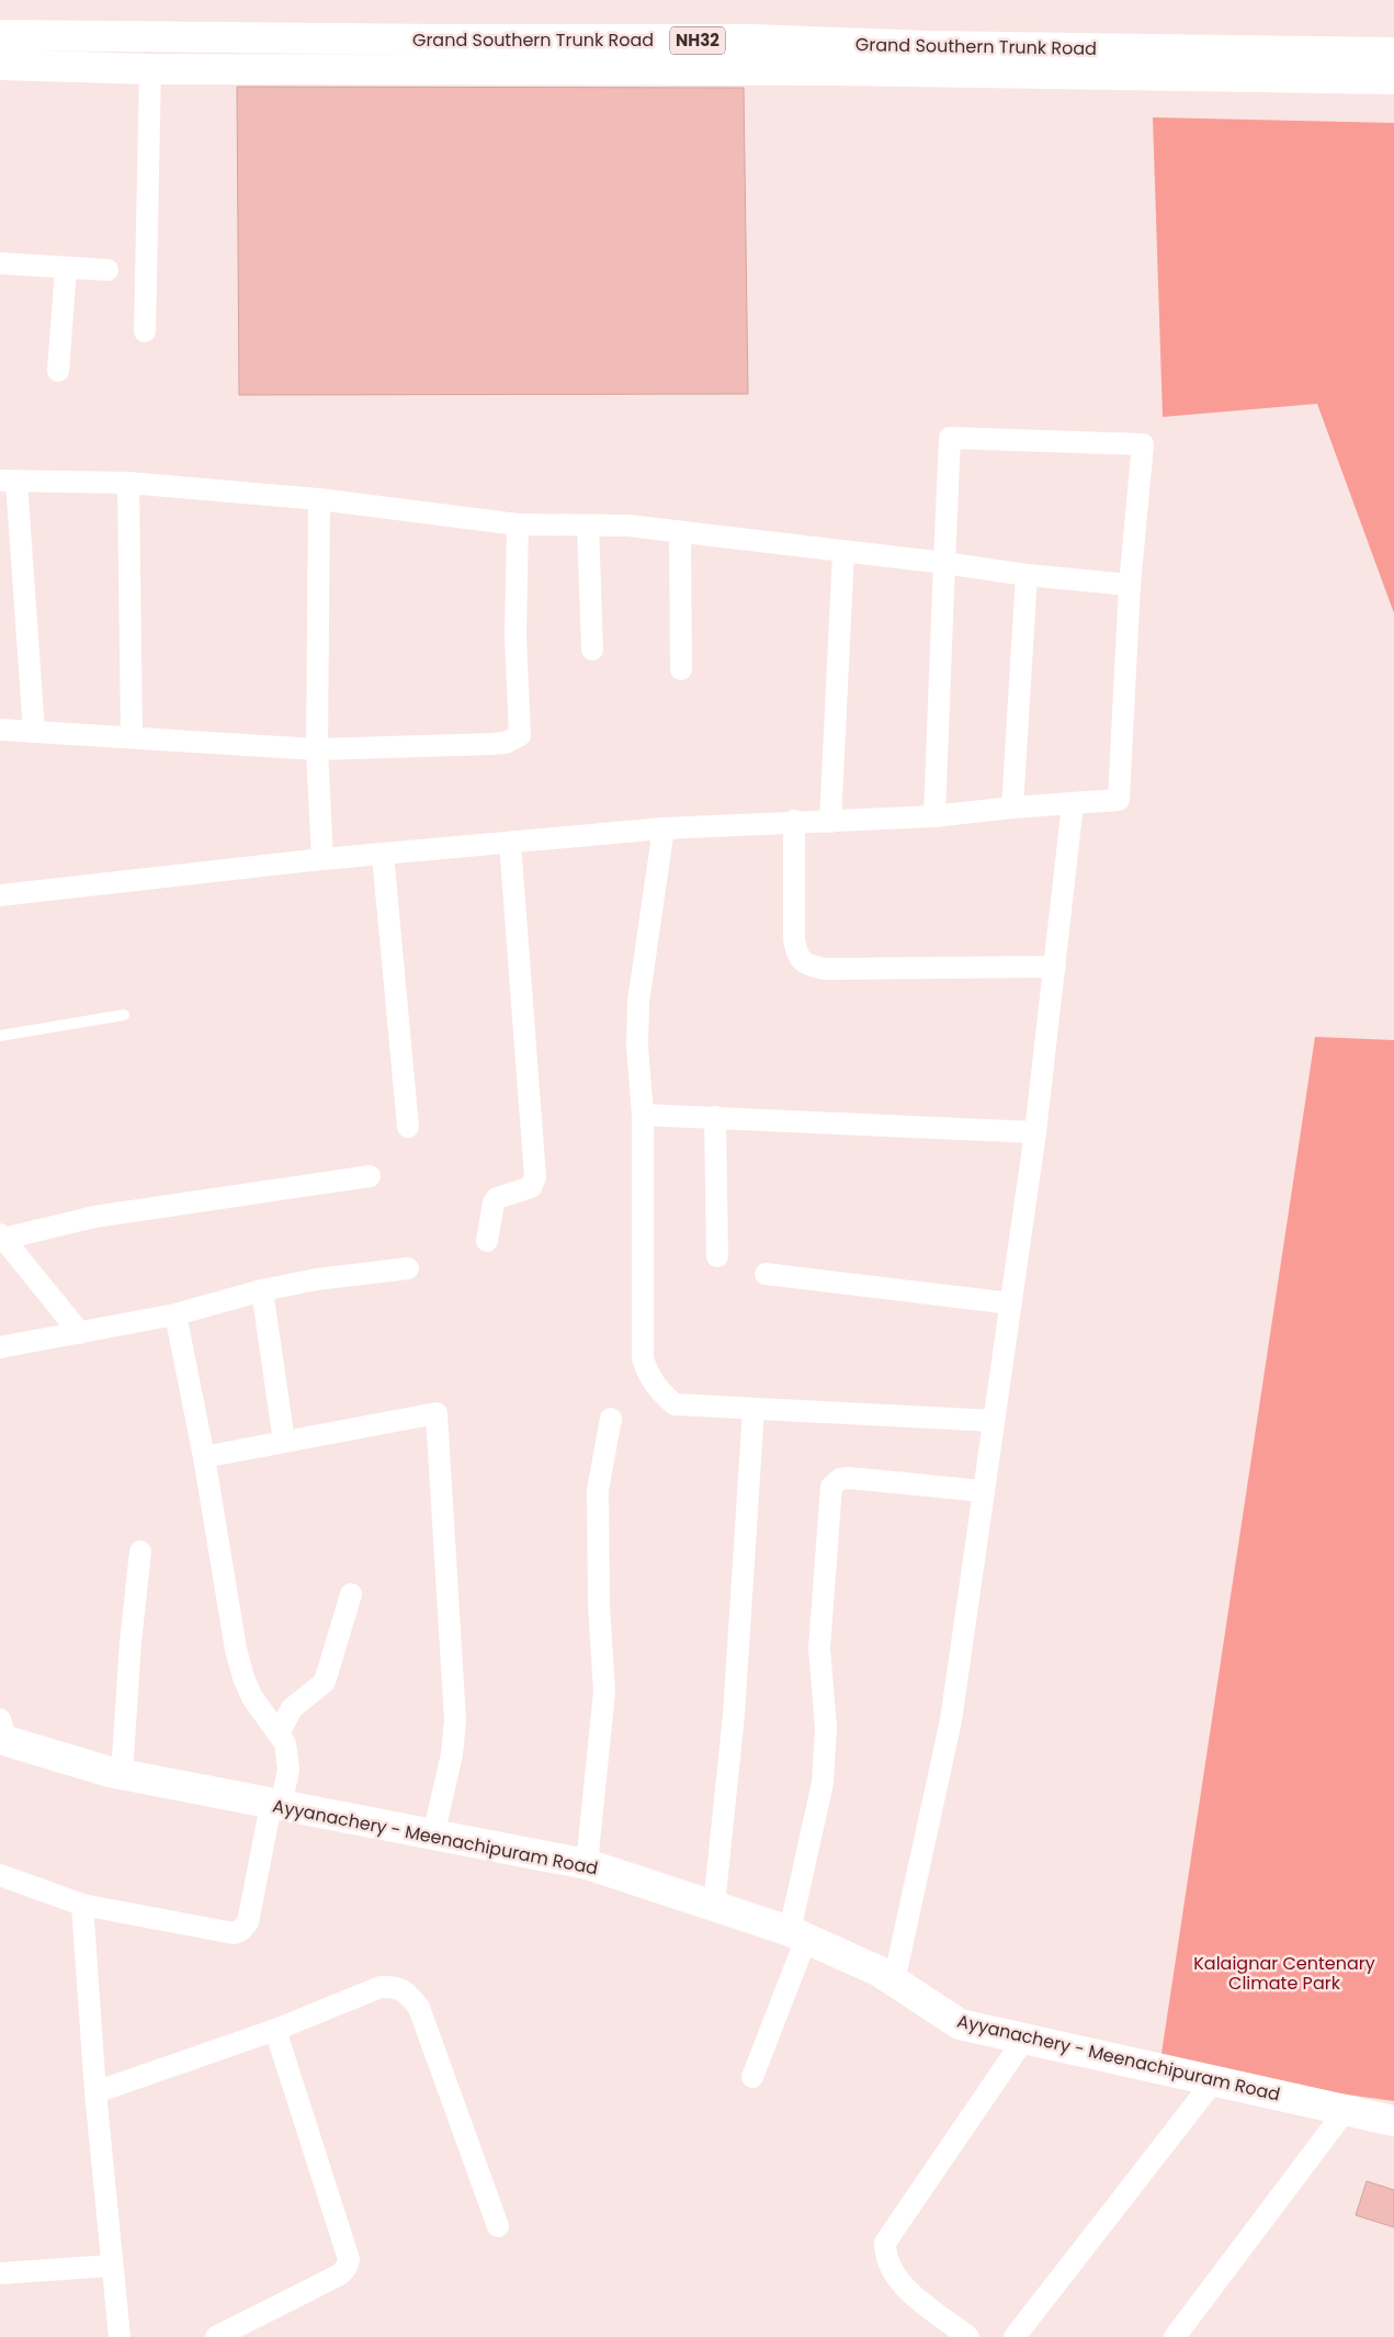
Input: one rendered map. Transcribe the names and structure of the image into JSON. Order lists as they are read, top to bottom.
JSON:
{
  "streets": {
    "main road": ["Grand Southern Trunk Road", "NH32", "Ayyanachery - Meenachipuram Road"]
  },
  "parks": ["Kalaignar Centenary Climate Park"]
}
